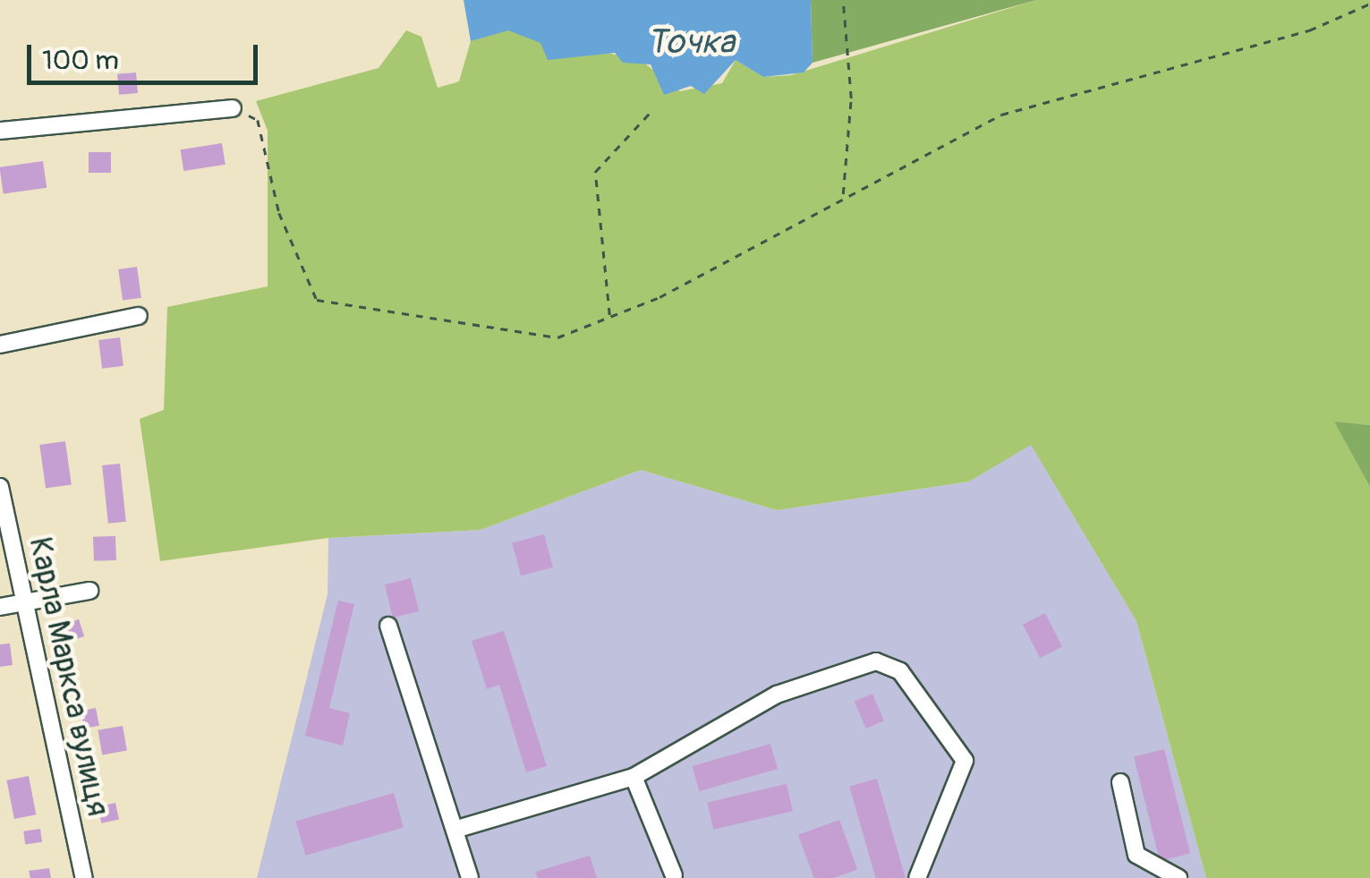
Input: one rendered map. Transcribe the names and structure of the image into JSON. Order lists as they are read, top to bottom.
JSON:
{
  "streets": {
    "street": ["Карла Маркса вулиця"]
  },
  "water": ["Точка"],
  "scale_bar": "100 m"
}
